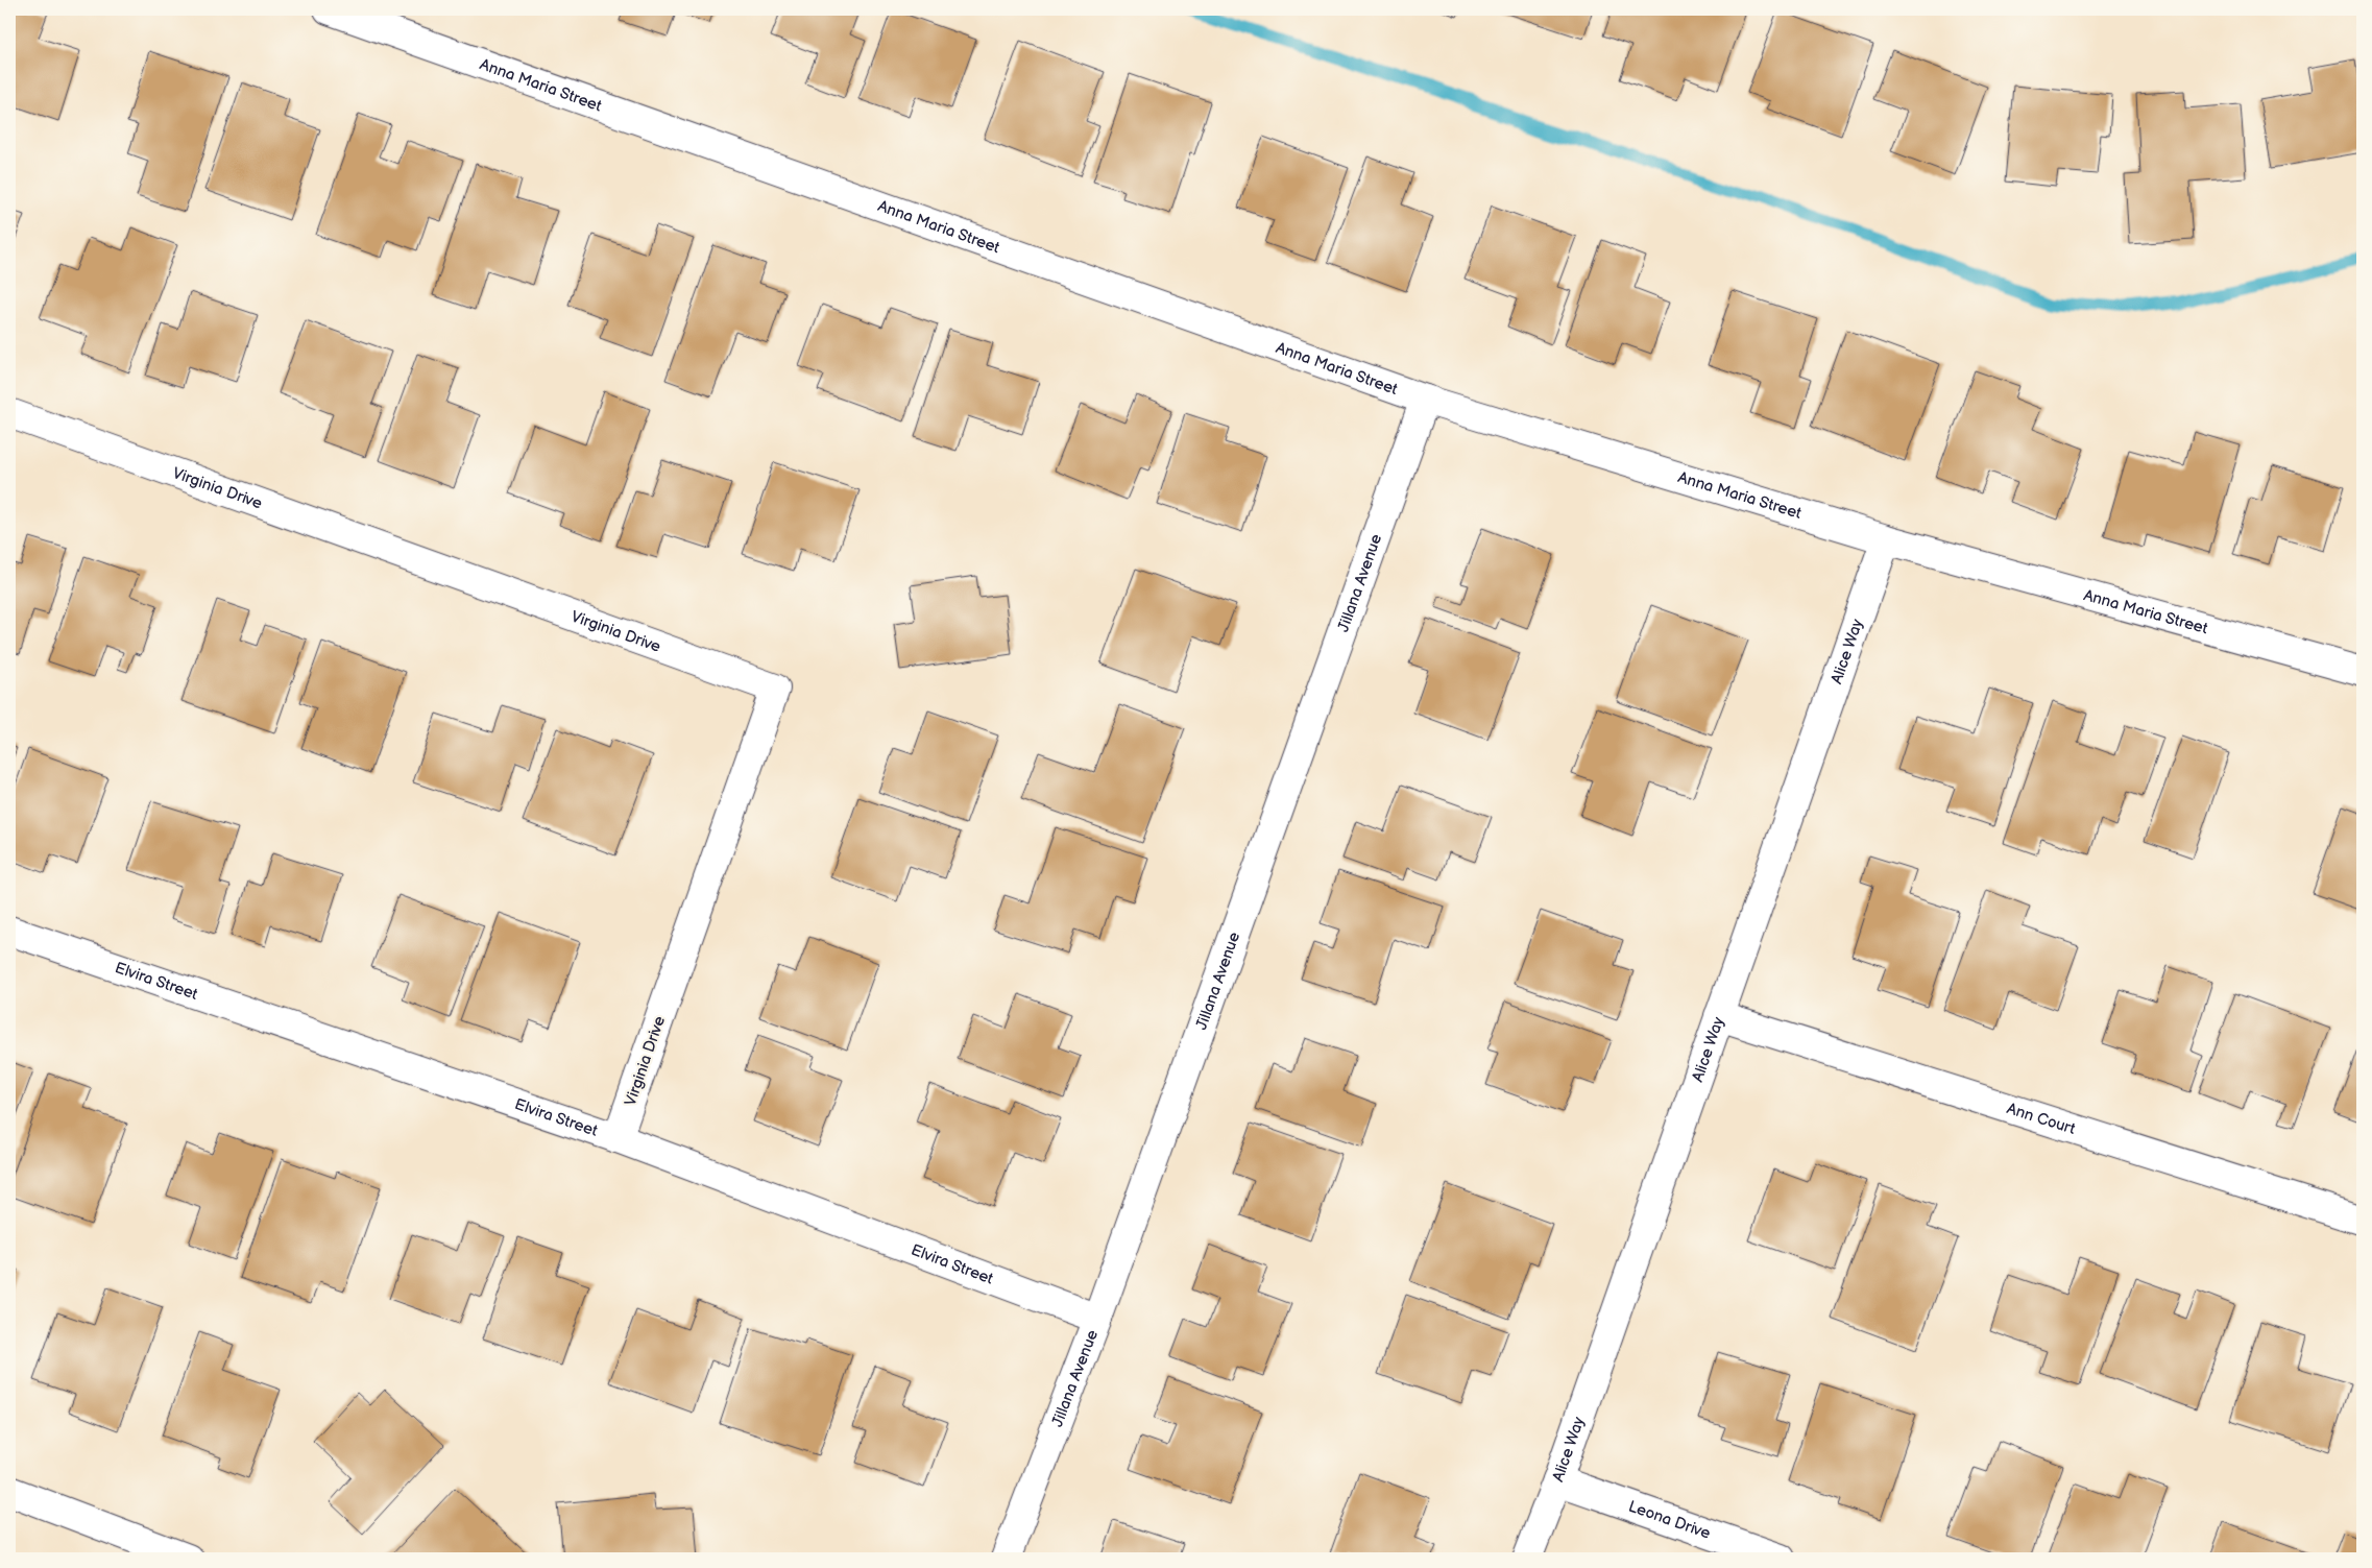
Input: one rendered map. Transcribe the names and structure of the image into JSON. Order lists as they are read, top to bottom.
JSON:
{
  "streets": {
    "street": [
      "Anna Maria Street",
      "Virginia Drive",
      "Jillana Avenue",
      "Alice Way",
      "Elvira Street",
      "Ann Court",
      "Leona Drive"
    ]
  },
  "crossings": [
    ["Anna Maria Street", "Jillana Avenue"],
    ["Anna Maria Street", "Alice Way"],
    ["Virginia Drive", "Elvira Street"],
    ["Jillana Avenue", "Elvira Street"],
    ["Alice Way", "Ann Court"],
    ["Alice Way", "Leona Drive"]
  ]
}
